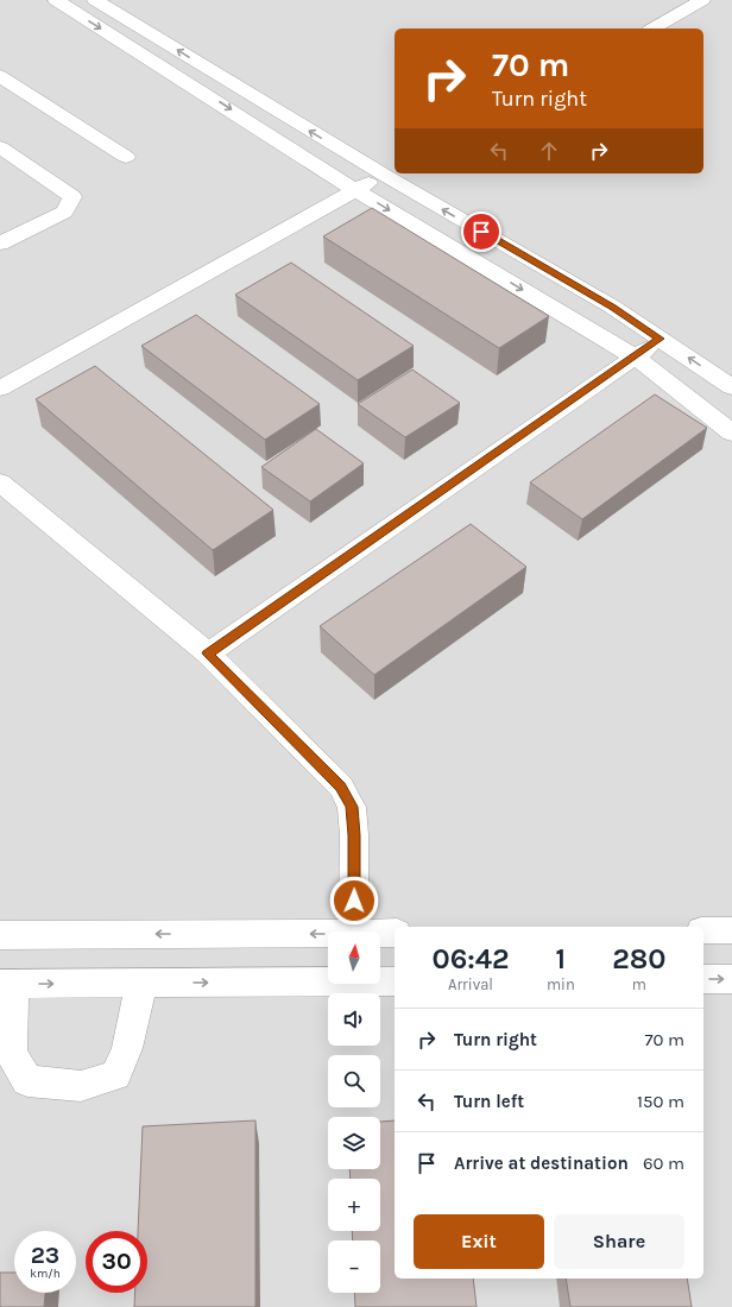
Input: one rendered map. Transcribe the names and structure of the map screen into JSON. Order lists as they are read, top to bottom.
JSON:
{
  "north": "top",
  "page": {
    "turn": ["70 m", "Turn right"],
    "eta": [
      "06:42",
      "Arrival",
      "1",
      "min",
      "280",
      "m"
    ],
    "map_buttons": ["+", "−"],
    "list": [
      {
        "name": "Turn right",
        "value": "70 m"
      },
      {
        "name": "Turn left",
        "value": "150 m"
      },
      {
        "name": "Arrive at destination",
        "value": "60 m"
      }
    ],
    "buttons": ["Exit", "Share"],
    "speed": "23 km/h",
    "limit": "30"
  }
}
